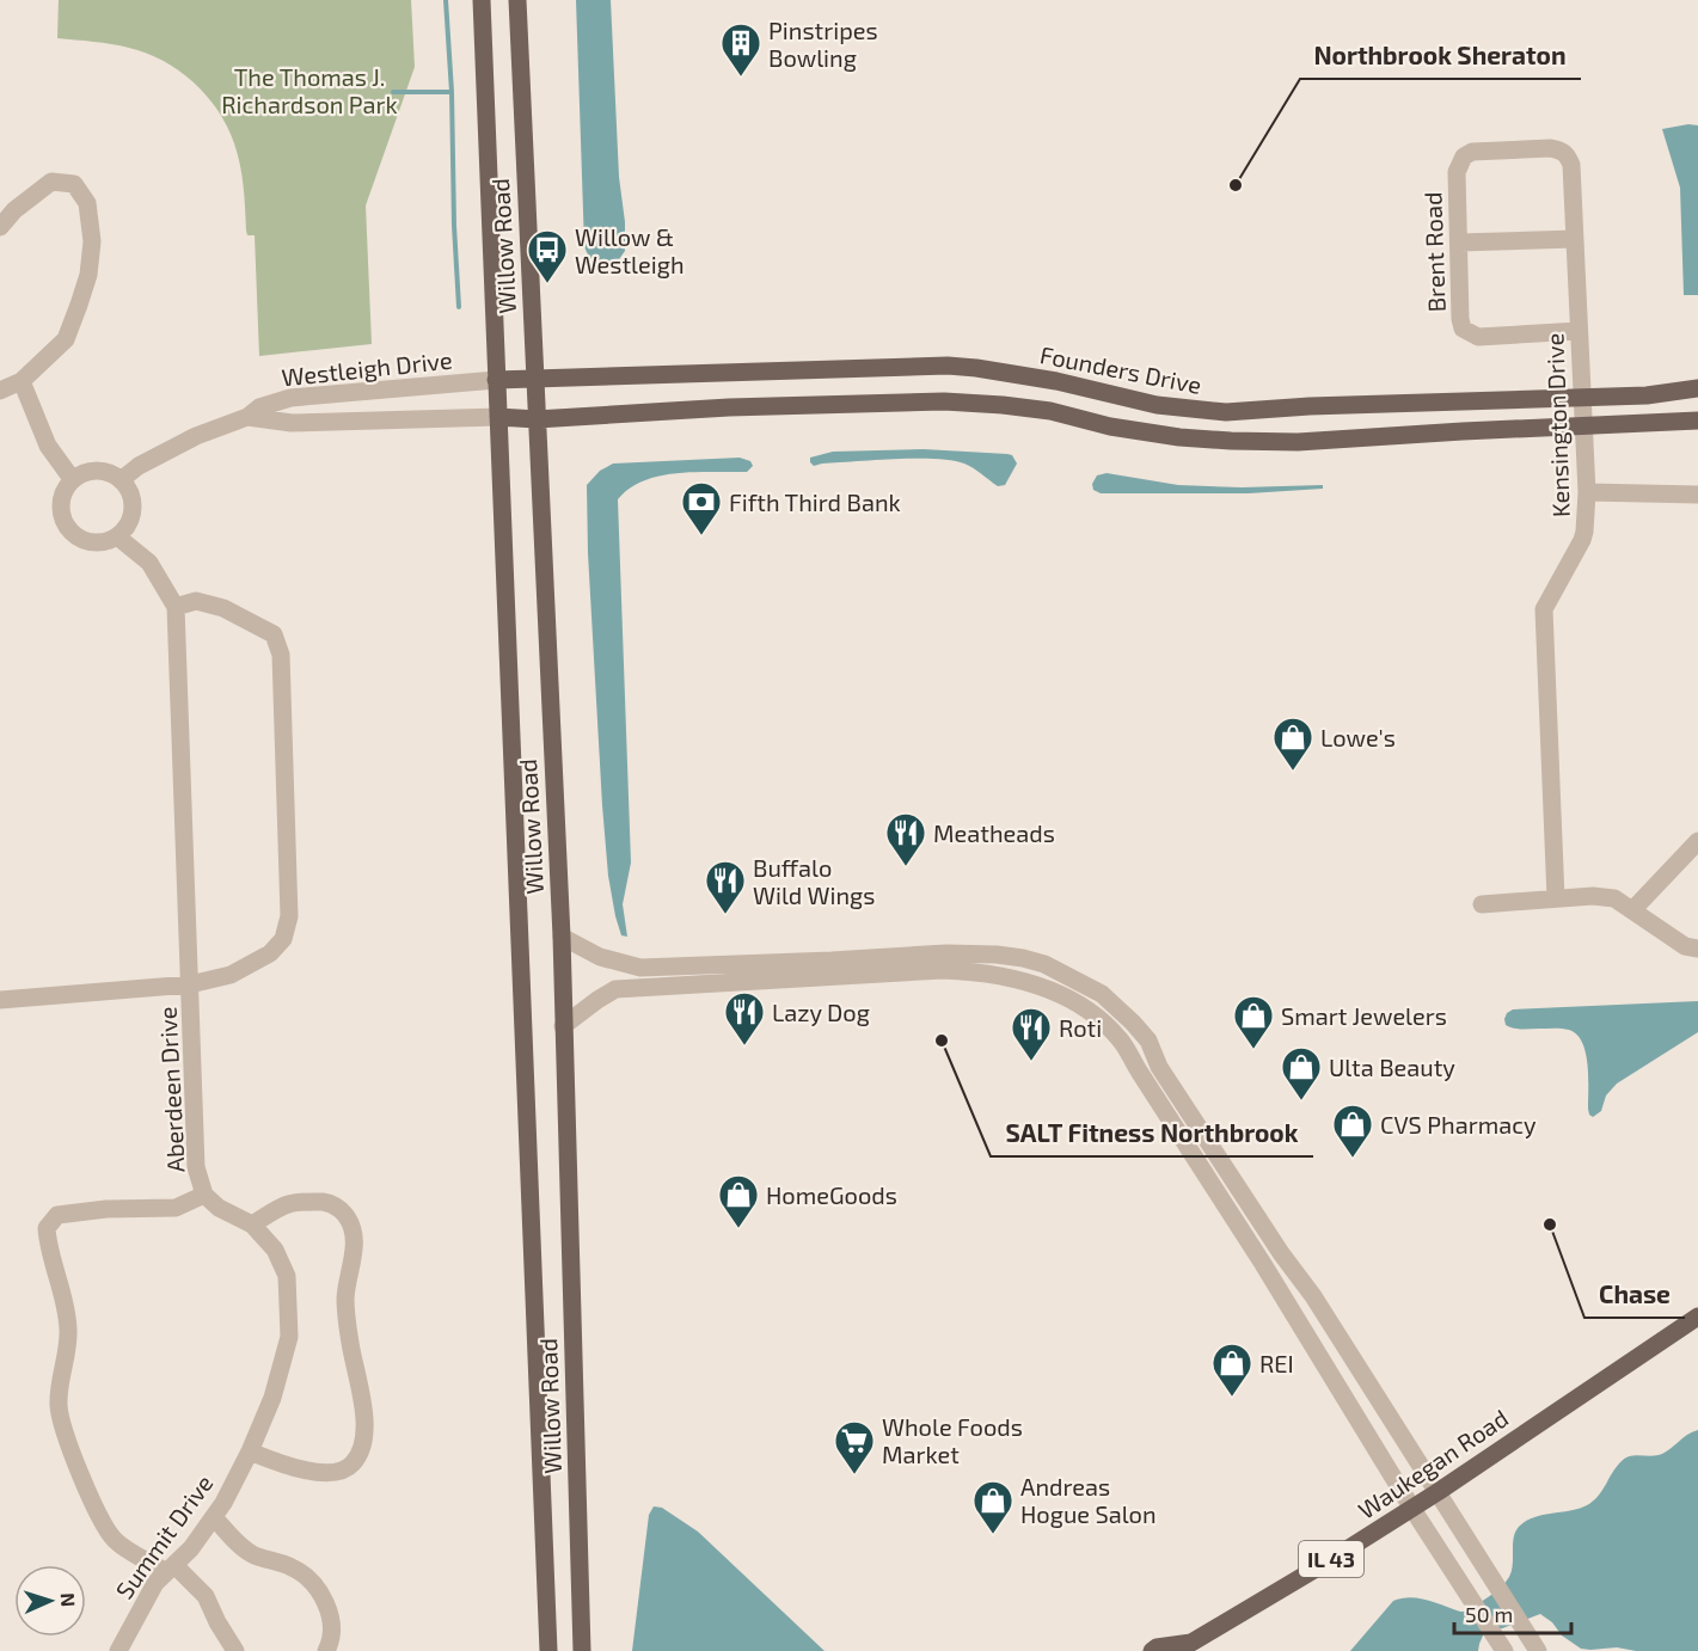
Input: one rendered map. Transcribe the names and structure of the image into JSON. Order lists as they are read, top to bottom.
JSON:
{
  "streets": {
    "main road": [
      "Willow Road",
      "Founders Drive",
      "Waukegan Road",
      "IL 43"
    ],
    "street": [
      "Brent Road",
      "Westleigh Drive",
      "Kensington Drive",
      "Aberdeen Drive",
      "Summit Drive"
    ]
  },
  "crossings": [
    ["Willow Road", "Westleigh Drive"],
    ["Willow Road", "Founders Drive"],
    ["Brent Road", "Kensington Drive"],
    ["Westleigh Drive", "Founders Drive"],
    ["Westleigh Drive", "Aberdeen Drive"],
    ["Founders Drive", "Kensington Drive"],
    ["Aberdeen Drive", "Summit Drive"]
  ],
  "parks": ["The Thomas J. Richardson Park"],
  "places": {
    "building": ["Pinstripes Bowling"],
    "other": ["Northbrook Sheraton", "SALT Fitness Northbrook", "Chase"],
    "bus stop": ["Willow & Westleigh"],
    "bank": ["Fifth Third Bank"],
    "shop": [
      "Lowe's",
      "Smart Jewelers",
      "Ulta Beauty",
      "CVS Pharmacy",
      "HomeGoods",
      "REI",
      "Andreas Hogue Salon"
    ],
    "restaurant": [
      "Meatheads",
      "Buffalo Wild Wings",
      "Lazy Dog",
      "Roti"
    ],
    "supermarket": ["Whole Foods Market"]
  },
  "scale_bar": "50 m",
  "north": "right"
}
